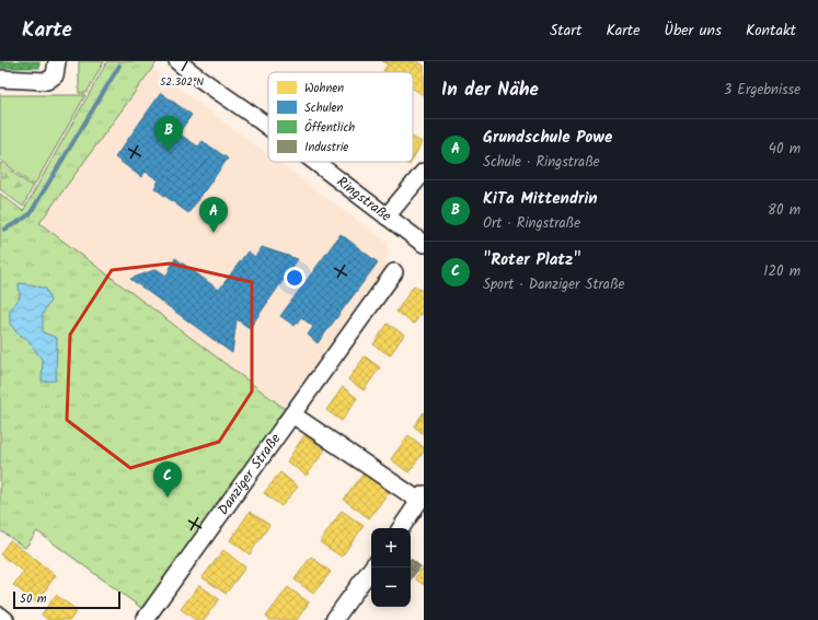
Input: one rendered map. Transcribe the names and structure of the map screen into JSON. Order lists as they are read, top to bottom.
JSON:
{
  "streets": {
    "street": ["Ringstraße", "Danziger Straße"]
  },
  "legend": [
    "Wohnen",
    "Schulen",
    "Öffentlich",
    "Industrie"
  ],
  "scale_bar": "50 m",
  "page": {
    "header": "Karte",
    "nav": [
      "Start",
      "Karte",
      "Über uns",
      "Kontakt"
    ],
    "heading": ["In der Nähe", "3 Ergebnisse"],
    "pins": ["B", "A", "C"],
    "list": [
      {
        "mark": "A",
        "name": "Grundschule Powe",
        "note": "Schule · Ringstraße",
        "value": "40 m"
      },
      {
        "mark": "B",
        "name": "KiTa Mittendrin",
        "note": "Ort · Ringstraße",
        "value": "80 m"
      },
      {
        "mark": "C",
        "name": "\"Roter Platz\"",
        "note": "Sport · Danziger Straße",
        "value": "120 m"
      }
    ],
    "map_buttons": ["+", "−"],
    "scale": "50 m"
  },
  "coordinates": ["52.302°N"]
}
